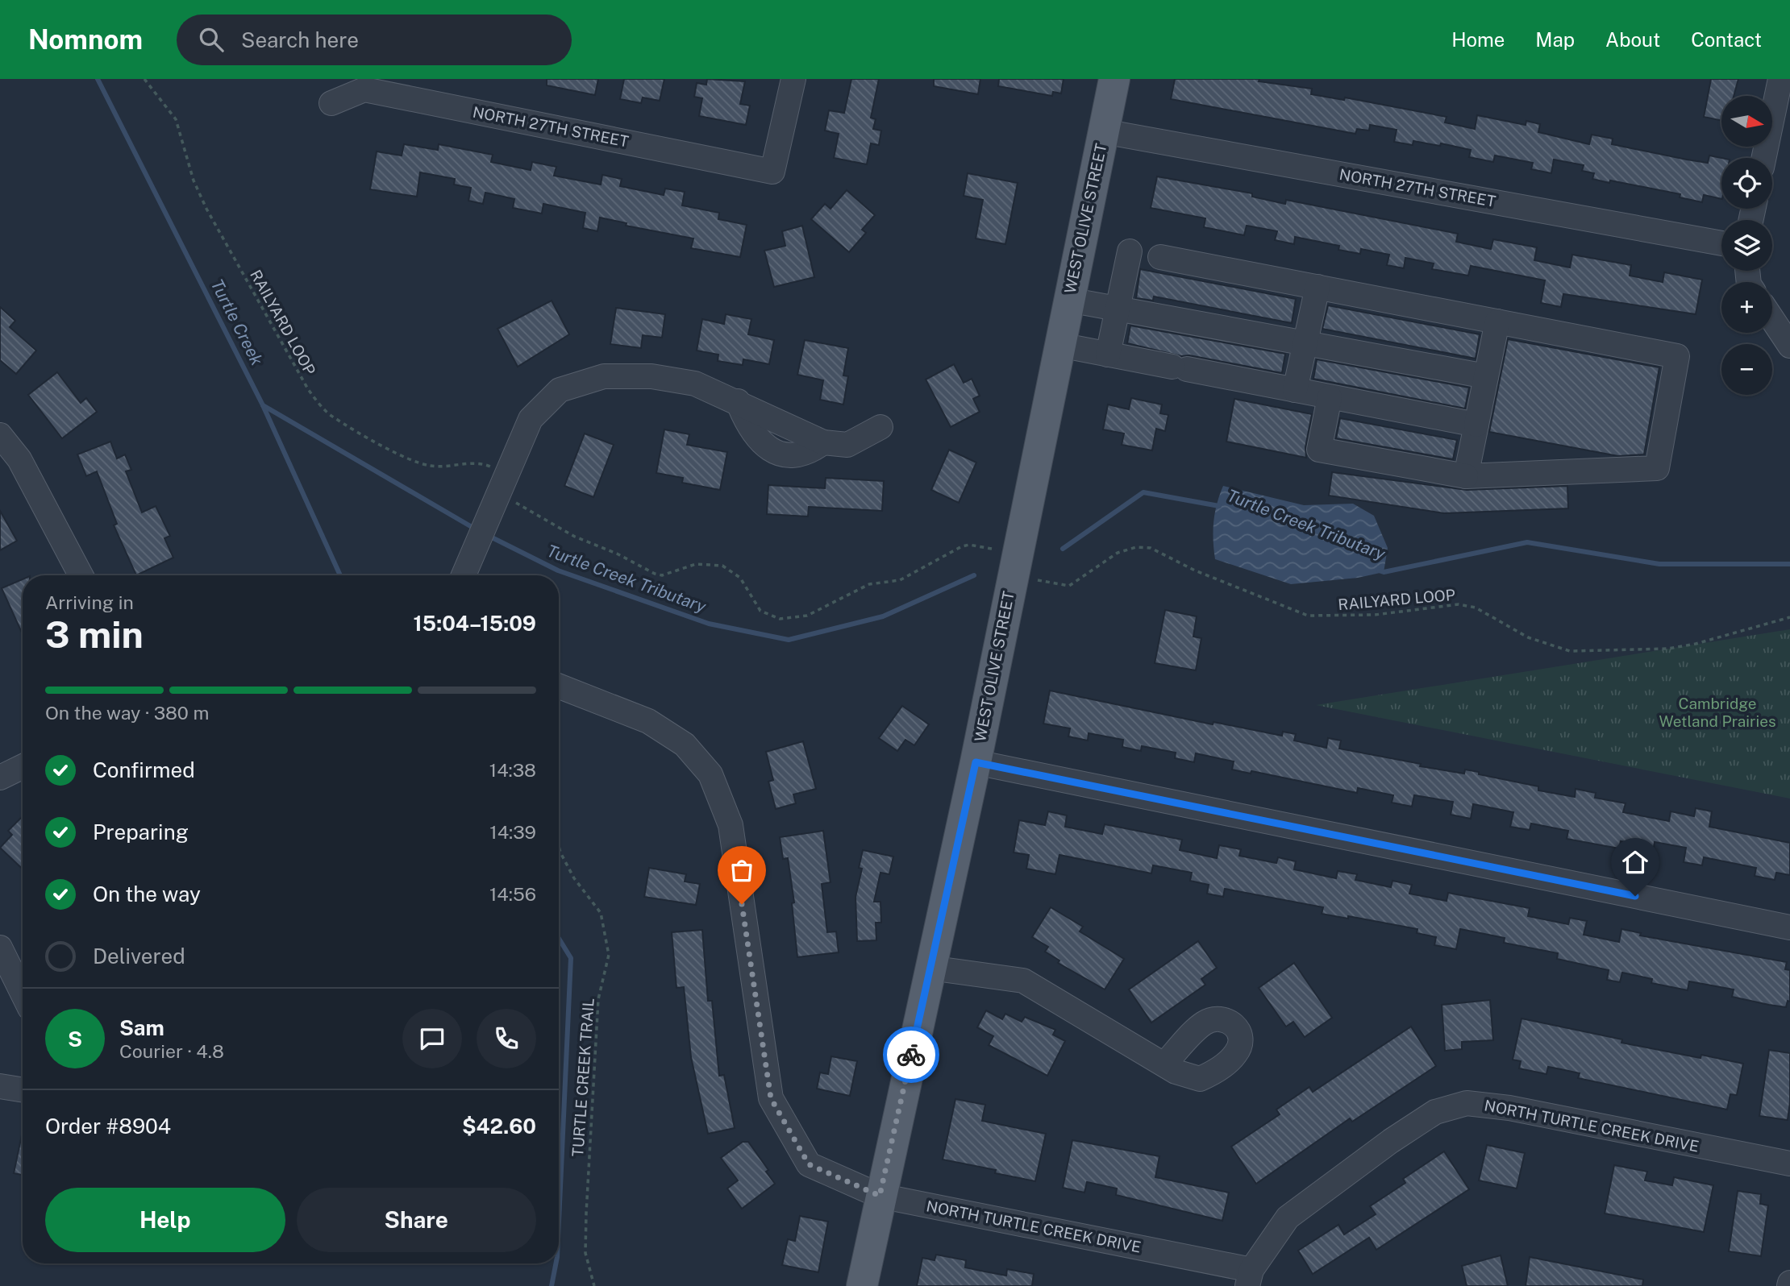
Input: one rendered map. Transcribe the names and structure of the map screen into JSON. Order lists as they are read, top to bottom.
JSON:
{
  "streets": {
    "main road": ["WEST OLIVE STREET"],
    "street": ["NORTH 27TH STREET", "NORTH TURTLE CREEK DRIVE"],
    "path": ["RAILYARD LOOP", "TURTLE CREEK TRAIL"]
  },
  "crossings": [
    ["NORTH 27TH STREET", "WEST OLIVE STREET"],
    ["WEST OLIVE STREET", "NORTH TURTLE CREEK DRIVE"]
  ],
  "water": ["Turtle Creek", "Turtle Creek Tributary"],
  "parks": ["Cambridge Wetland Prairies"],
  "north": "right",
  "page": {
    "header": "Nomnom",
    "search": "Search here",
    "nav": [
      "Home",
      "Map",
      "About",
      "Contact"
    ],
    "map_buttons": ["+", "−"],
    "heading": ["3 min", "Arriving in", "15:04–15:09"],
    "panel": [
      "Sam",
      "Courier · 4.8",
      "Order #8904",
      "$42.60"
    ],
    "bar": "On the way · 380 m",
    "list": [
      ["Confirmed", "14:38"],
      ["Preparing", "14:39"],
      ["On the way", "14:56"],
      "Delivered"
    ],
    "round": "S",
    "buttons": ["Help", "Share"]
  }
}
